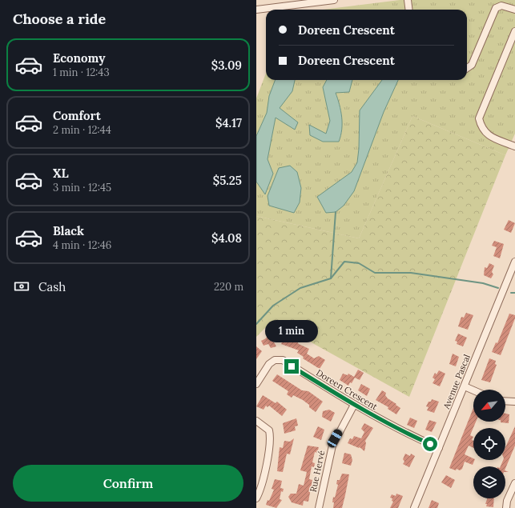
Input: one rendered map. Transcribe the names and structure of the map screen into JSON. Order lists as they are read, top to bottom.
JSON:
{
  "streets": {
    "street": ["Avenue Pascal", "Doreen Crescent", "Rue Hervé"]
  },
  "crossings": [
    ["Avenue Pascal", "Doreen Crescent"],
    ["Doreen Crescent", "Rue Hervé"]
  ],
  "north": "bottom left",
  "page": {
    "heading": "Choose a ride",
    "banner": ["Doreen Crescent", "Doreen Crescent"],
    "list": [
      {
        "name": "Economy",
        "note": "1 min · 12:43",
        "value": "$3.09"
      },
      {
        "name": "Comfort",
        "note": "2 min · 12:44",
        "value": "$4.17"
      },
      {
        "name": "XL",
        "note": "3 min · 12:45",
        "value": "$5.25"
      },
      {
        "name": "Black",
        "note": "4 min · 12:46",
        "value": "$4.08"
      }
    ],
    "pay": ["Cash", "220 m"],
    "bubble": "1 min",
    "buttons": "Confirm"
  }
}
